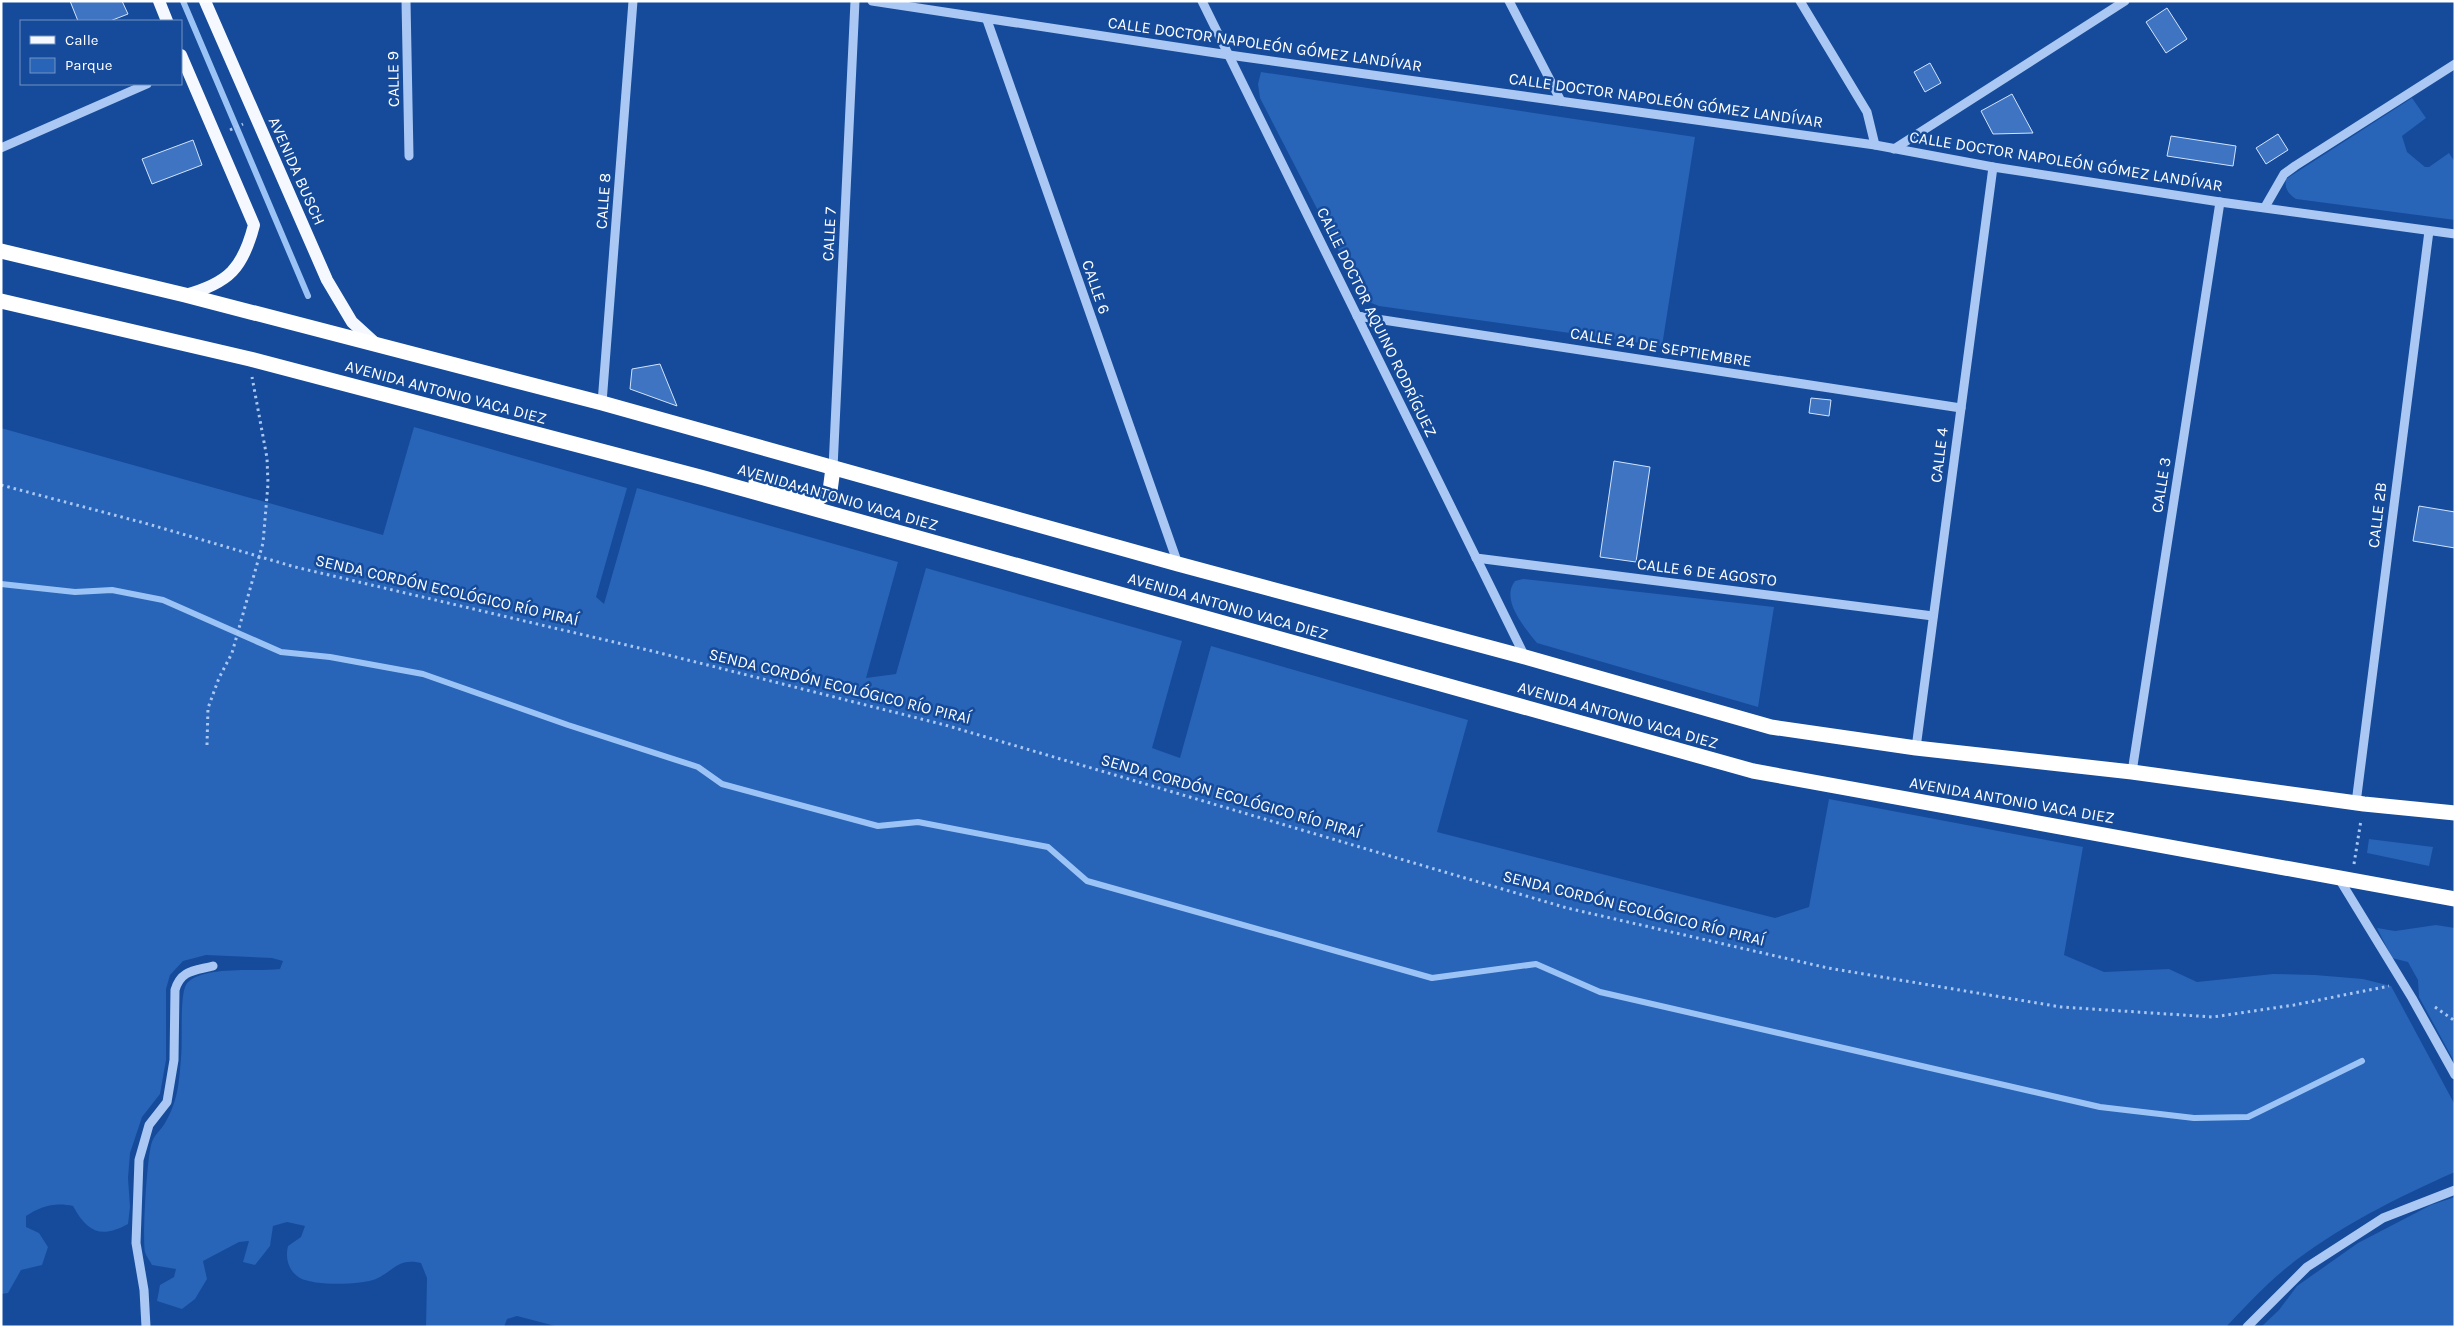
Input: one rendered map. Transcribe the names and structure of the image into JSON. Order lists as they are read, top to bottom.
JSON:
{
  "streets": {
    "highway": ["AVENIDA ANTONIO VACA DIEZ"],
    "main road": ["AVENIDA BUSCH"],
    "street": [
      "CALLE DOCTOR NAPOLEÓN GÓMEZ LANDÍVAR",
      "CALLE 9",
      "CALLE 8",
      "CALLE 7",
      "CALLE 6",
      "CALLE DOCTOR AQUINO RODRÍGUEZ",
      "CALLE 24 DE SEPTIEMBRE",
      "CALLE 4",
      "CALLE 3",
      "CALLE 2B",
      "CALLE 6 DE AGOSTO"
    ],
    "path": ["SENDA CORDÓN ECOLÓGICO RÍO PIRAÍ"]
  },
  "crossings": [
    ["CALLE DOCTOR NAPOLEÓN GÓMEZ LANDÍVAR", "CALLE 6"],
    ["CALLE DOCTOR NAPOLEÓN GÓMEZ LANDÍVAR", "CALLE DOCTOR AQUINO RODRÍGUEZ"],
    ["CALLE DOCTOR NAPOLEÓN GÓMEZ LANDÍVAR", "CALLE 4"],
    ["CALLE DOCTOR NAPOLEÓN GÓMEZ LANDÍVAR", "CALLE 3"],
    ["CALLE DOCTOR NAPOLEÓN GÓMEZ LANDÍVAR", "CALLE 2B"],
    ["AVENIDA BUSCH", "AVENIDA ANTONIO VACA DIEZ"],
    ["CALLE 8", "AVENIDA ANTONIO VACA DIEZ"],
    ["CALLE 7", "AVENIDA ANTONIO VACA DIEZ"],
    ["CALLE 6", "AVENIDA ANTONIO VACA DIEZ"],
    ["CALLE DOCTOR AQUINO RODRÍGUEZ", "CALLE 24 DE SEPTIEMBRE"],
    ["CALLE DOCTOR AQUINO RODRÍGUEZ", "AVENIDA ANTONIO VACA DIEZ"],
    ["CALLE DOCTOR AQUINO RODRÍGUEZ", "CALLE 6 DE AGOSTO"],
    ["CALLE 24 DE SEPTIEMBRE", "CALLE 4"],
    ["AVENIDA ANTONIO VACA DIEZ", "CALLE 4"],
    ["AVENIDA ANTONIO VACA DIEZ", "CALLE 3"],
    ["AVENIDA ANTONIO VACA DIEZ", "CALLE 2B"],
    ["CALLE 4", "CALLE 6 DE AGOSTO"]
  ],
  "legend": ["Calle", "Parque"]
}
